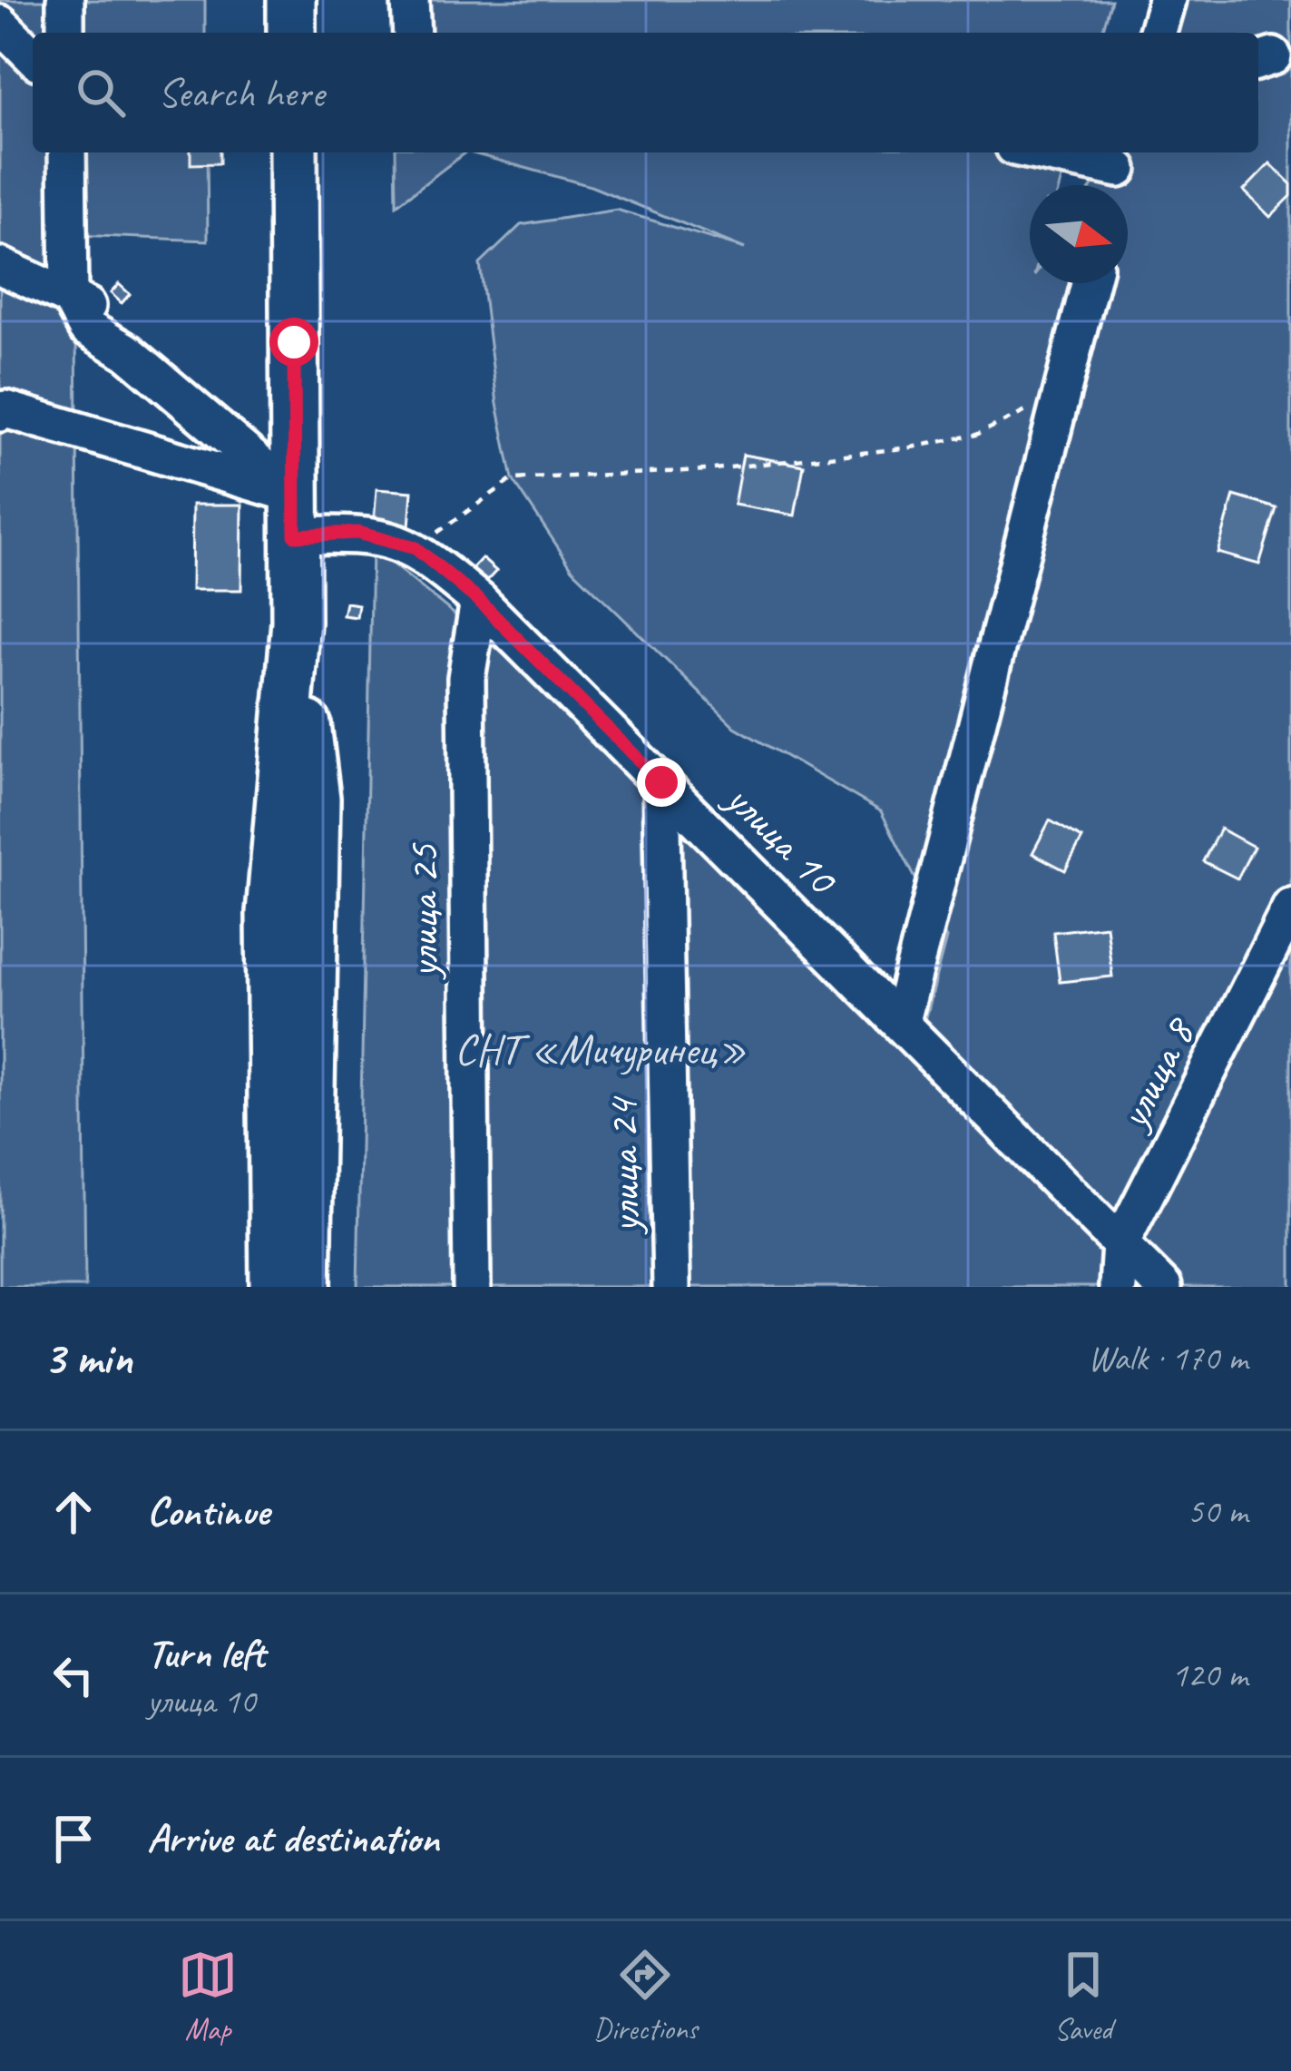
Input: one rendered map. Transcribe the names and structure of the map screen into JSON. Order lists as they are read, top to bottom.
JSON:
{
  "streets": {
    "street": [
      "улица 10",
      "улица 25",
      "улица 8",
      "улица 24"
    ]
  },
  "crossings": [
    ["улица 10", "улица 25"],
    ["улица 10", "улица 8"],
    ["улица 10", "улица 24"]
  ],
  "parks": ["СНТ «Мичуринец»"],
  "north": "right",
  "page": {
    "search": "Search here",
    "heading": ["3 min", "Walk · 170 m"],
    "list": [
      ["Continue", "50 m"],
      ["Turn left", "улица 10", "120 m"],
      "Arrive at destination"
    ],
    "nav": ["Map", "Directions", "Saved"]
  }
}
